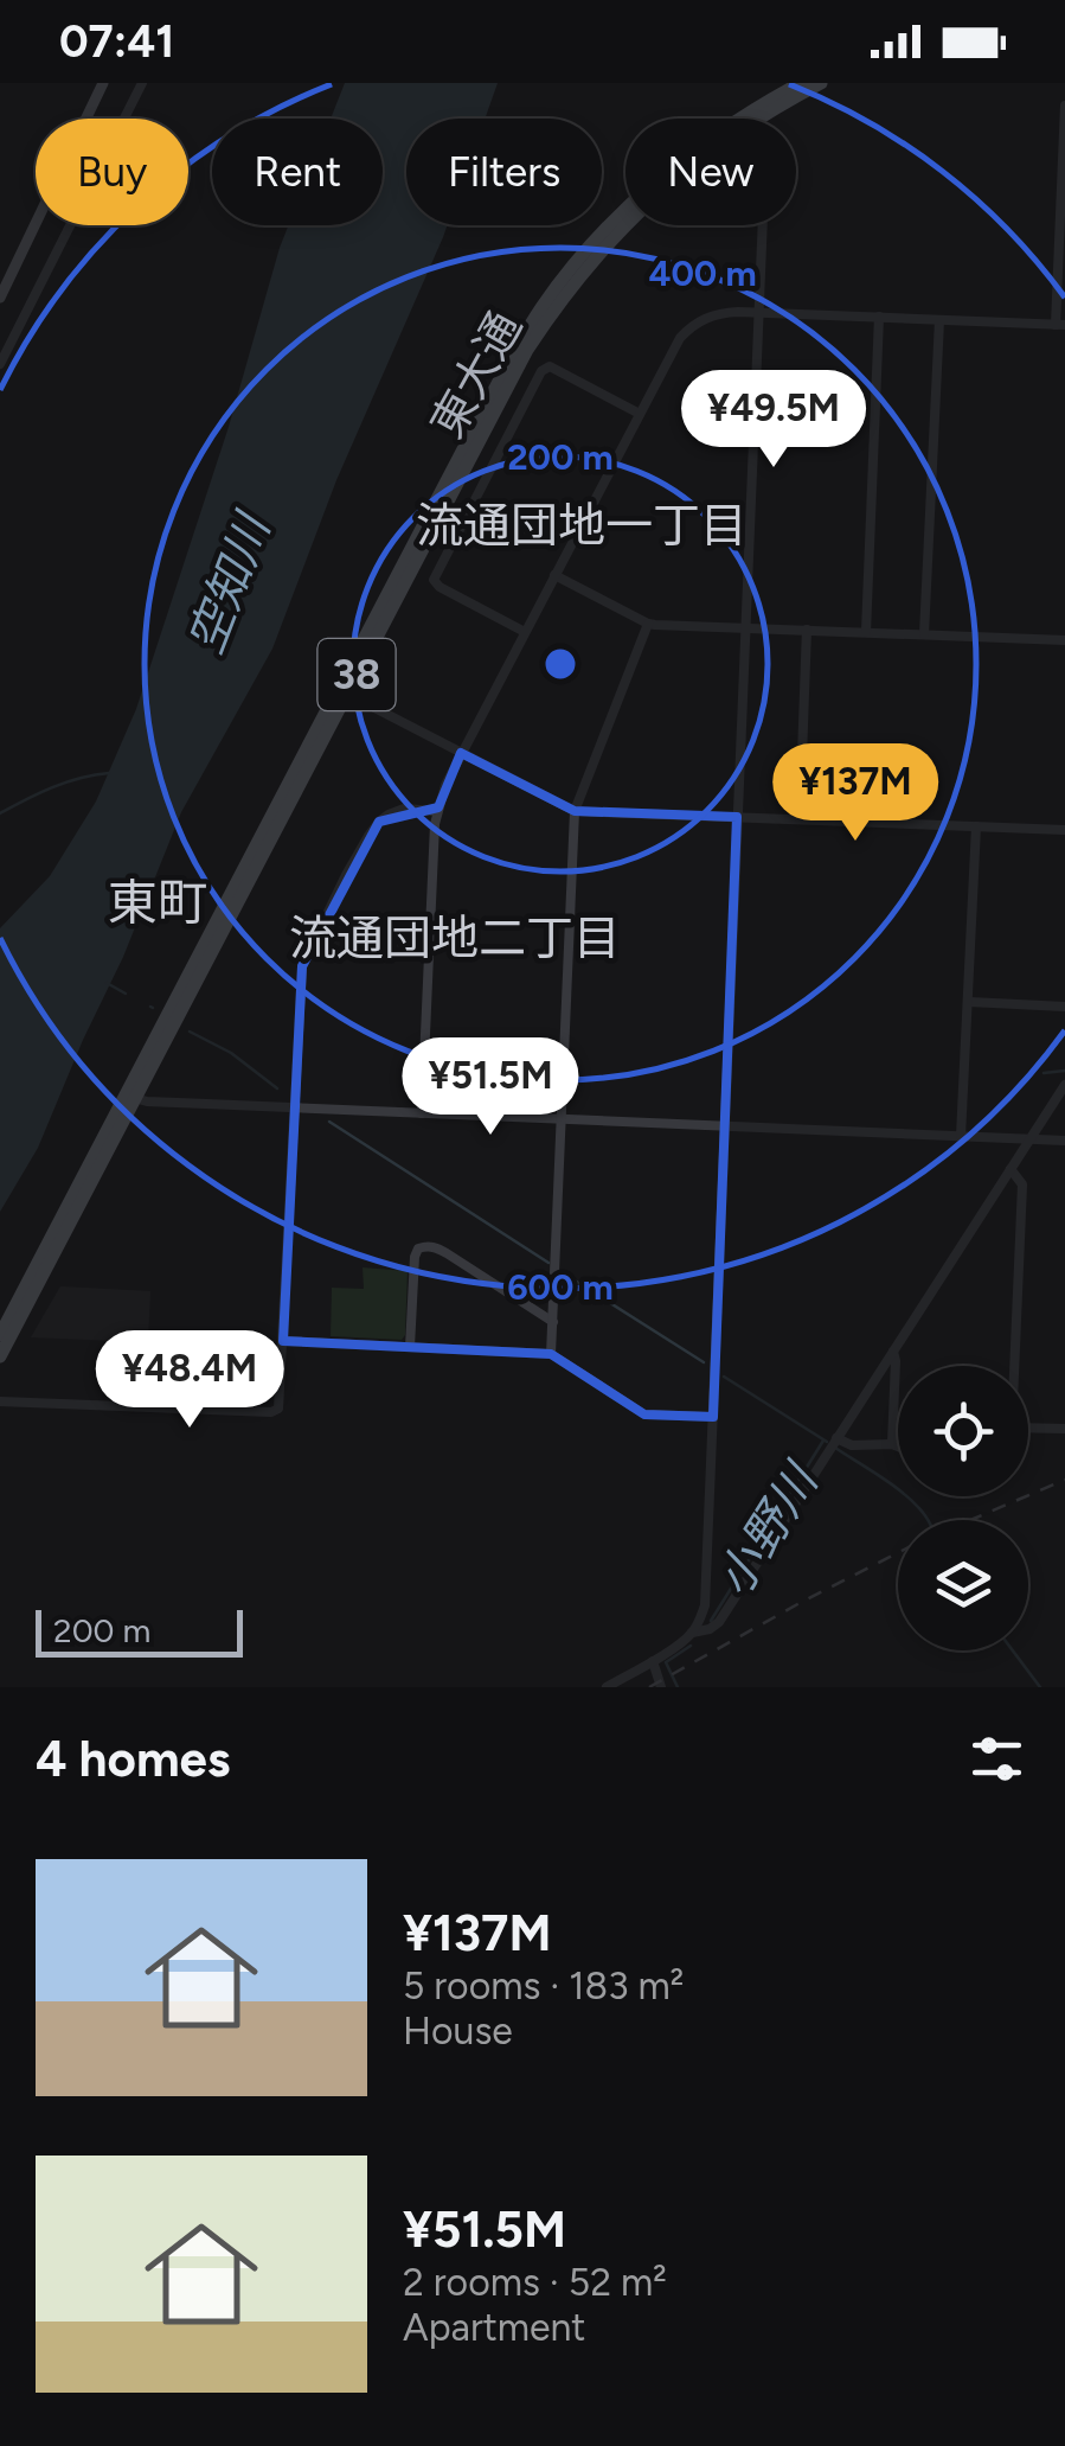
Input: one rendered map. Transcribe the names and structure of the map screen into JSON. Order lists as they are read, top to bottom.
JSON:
{
  "streets": {
    "highway": ["東大通", "38"]
  },
  "districts": ["流通団地一丁目", "東町", "流通団地二丁目"],
  "water": ["空知川", "小野川"],
  "scale_bar": "200 m",
  "page": {
    "status": "07:41",
    "chip": [
      "Buy",
      "Rent",
      "Filters",
      "New"
    ],
    "price": [
      "¥49.5M",
      "¥137M",
      "¥51.5M",
      "¥48.4M"
    ],
    "scale": "200 m",
    "heading": "4 homes",
    "list": [
      {
        "name": "¥137M",
        "note": "5 rooms · 183 m² · House"
      },
      {
        "name": "¥51.5M",
        "note": "2 rooms · 52 m² · Apartment"
      }
    ]
  },
  "rings": ["400 m", "200 m", "600 m"]
}
